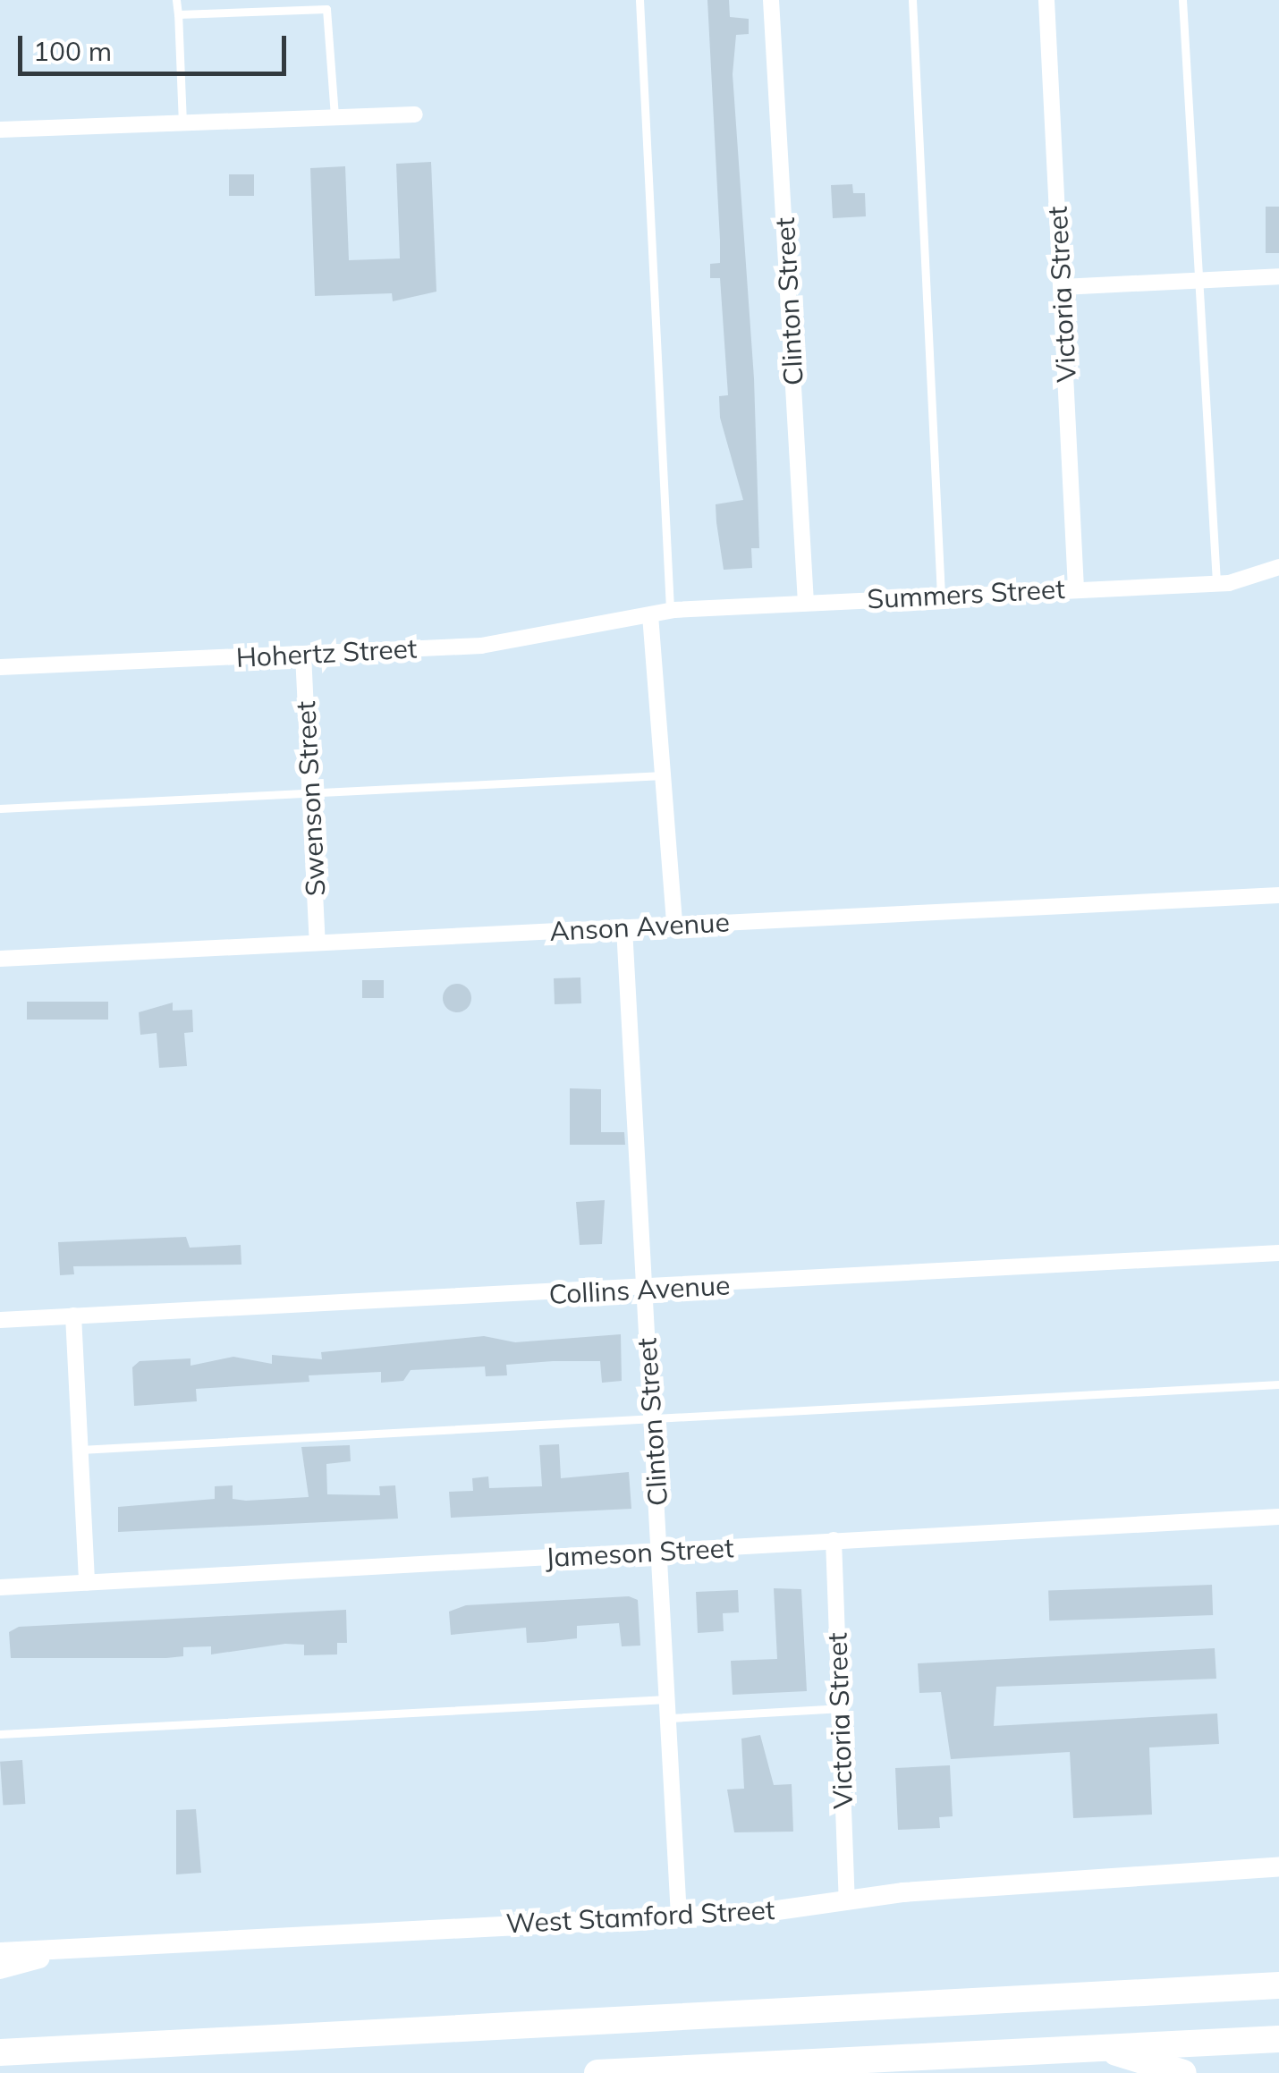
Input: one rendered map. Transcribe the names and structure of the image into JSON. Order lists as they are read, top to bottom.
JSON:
{
  "streets": {
    "main road": ["West Stamford Street"],
    "street": [
      "Victoria Street",
      "Clinton Street",
      "Summers Street",
      "Hohertz Street",
      "Swenson Street",
      "Anson Avenue",
      "Collins Avenue",
      "Jameson Street"
    ]
  },
  "crossings": [
    ["Victoria Street", "Summers Street"],
    ["Victoria Street", "Jameson Street"],
    ["Victoria Street", "West Stamford Street"],
    ["Clinton Street", "Summers Street"],
    ["Clinton Street", "Anson Avenue"],
    ["Clinton Street", "Collins Avenue"],
    ["Clinton Street", "Jameson Street"],
    ["Clinton Street", "West Stamford Street"],
    ["Summers Street", "Hohertz Street"],
    ["Hohertz Street", "Swenson Street"],
    ["Swenson Street", "Anson Avenue"]
  ],
  "scale_bar": "100 m"
}
